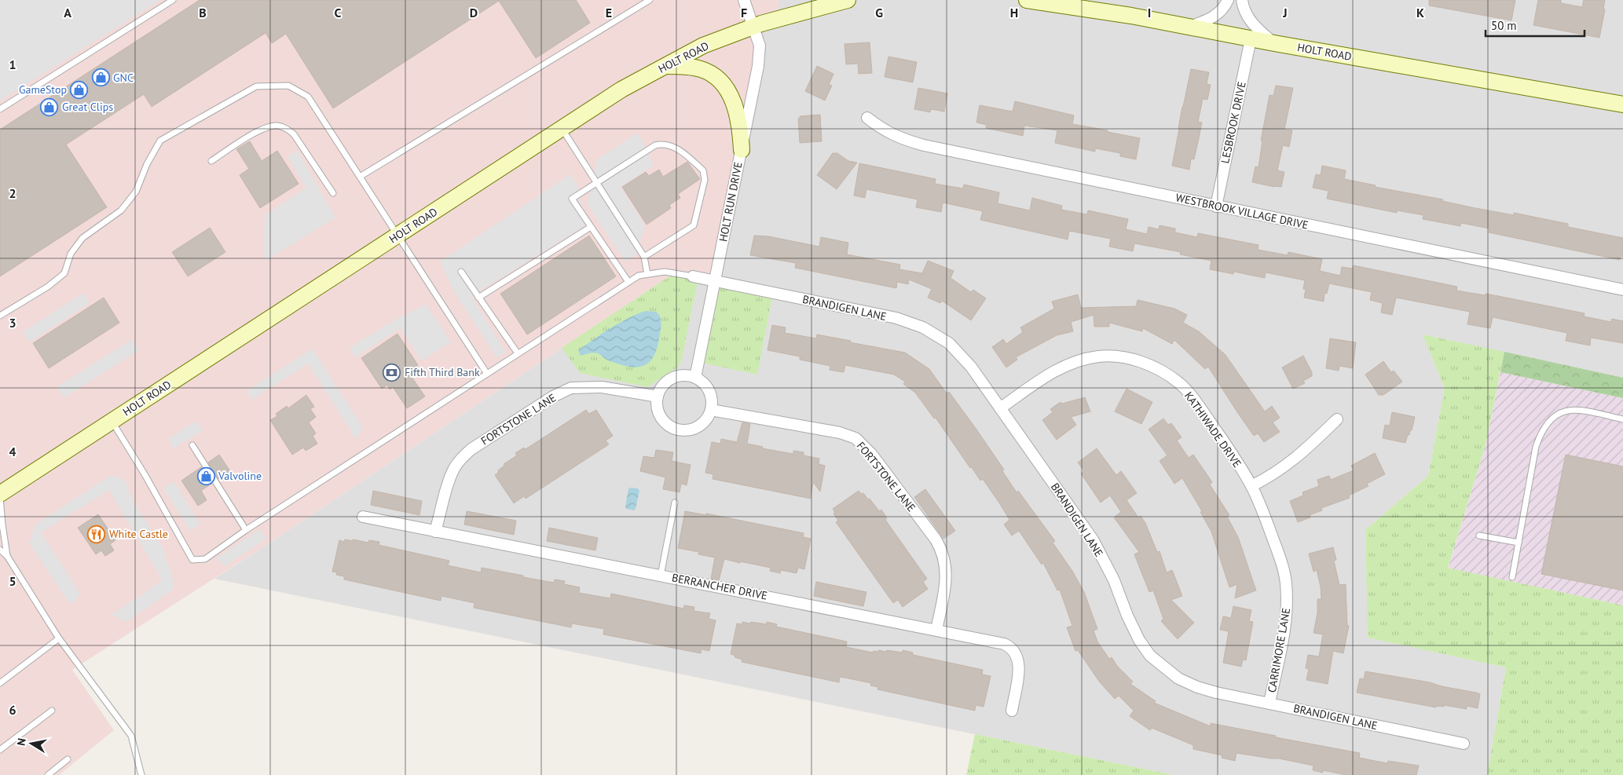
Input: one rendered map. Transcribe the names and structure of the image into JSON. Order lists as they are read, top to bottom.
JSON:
{
  "streets": {
    "main road": ["HOLT ROAD"],
    "street": [
      "LESBROOK DRIVE",
      "HOLT RUN DRIVE",
      "WESTBROOK VILLAGE DRIVE",
      "BRANDIGEN LANE",
      "FORTSTONE LANE",
      "KATHIWADE DRIVE",
      "BERRANCHER DRIVE",
      "CARRIMORE LANE"
    ]
  },
  "crossings": [
    ["HOLT ROAD", "LESBROOK DRIVE"],
    ["HOLT ROAD", "HOLT RUN DRIVE"],
    ["LESBROOK DRIVE", "WESTBROOK VILLAGE DRIVE"],
    ["HOLT RUN DRIVE", "BRANDIGEN LANE"],
    ["HOLT RUN DRIVE", "FORTSTONE LANE"],
    ["BRANDIGEN LANE", "KATHIWADE DRIVE"],
    ["BRANDIGEN LANE", "CARRIMORE LANE"],
    ["FORTSTONE LANE", "BERRANCHER DRIVE"],
    ["KATHIWADE DRIVE", "CARRIMORE LANE"]
  ],
  "places": {
    "shop": [
      "GNC",
      "GameStop",
      "Great Clips",
      "Valvoline"
    ],
    "bank": ["Fifth Third Bank"],
    "restaurant": ["White Castle"]
  },
  "scale_bar": "50 m",
  "north": "left",
  "grid": {
    "columns": [
      "A",
      "B",
      "C",
      "D",
      "E",
      "F",
      "G",
      "H",
      "I",
      "J",
      "K"
    ],
    "rows": [
      "1",
      "2",
      "3",
      "4",
      "5",
      "6"
    ]
  }
}
